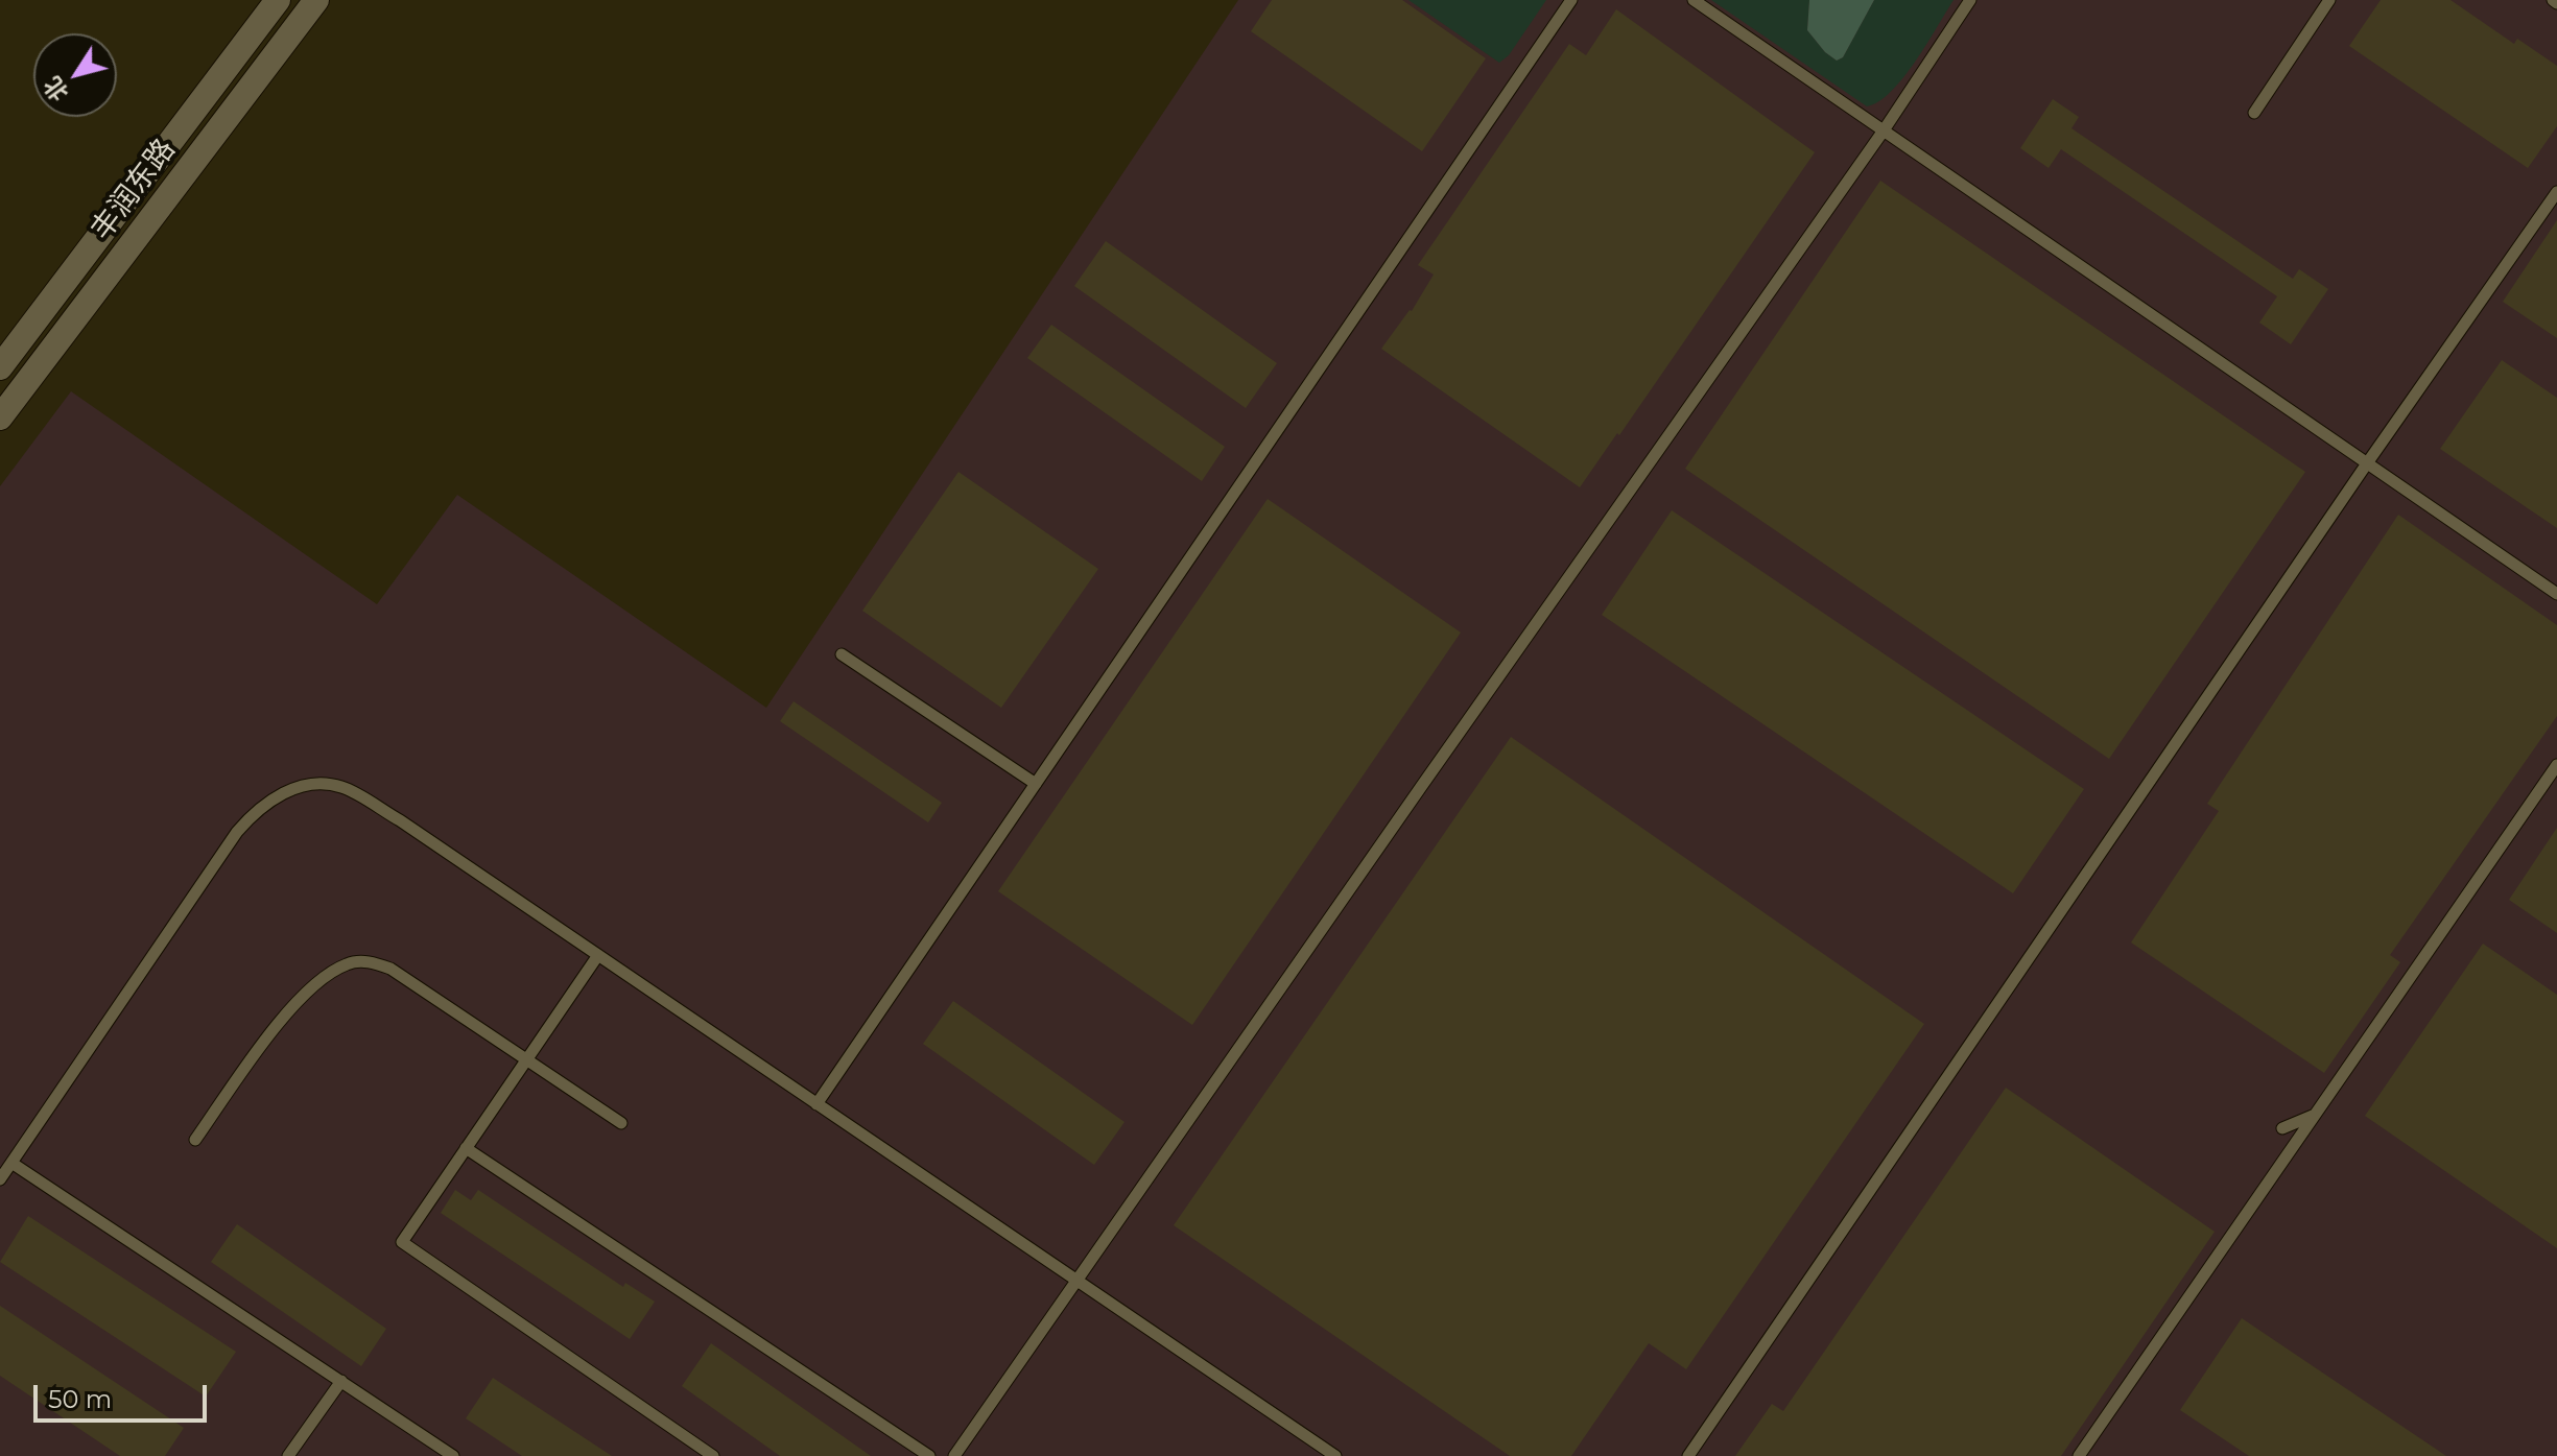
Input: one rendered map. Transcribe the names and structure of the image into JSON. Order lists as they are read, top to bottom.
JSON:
{
  "streets": {
    "street": ["丰润东路"]
  },
  "scale_bar": "50 m",
  "north": "bottom left"
}
